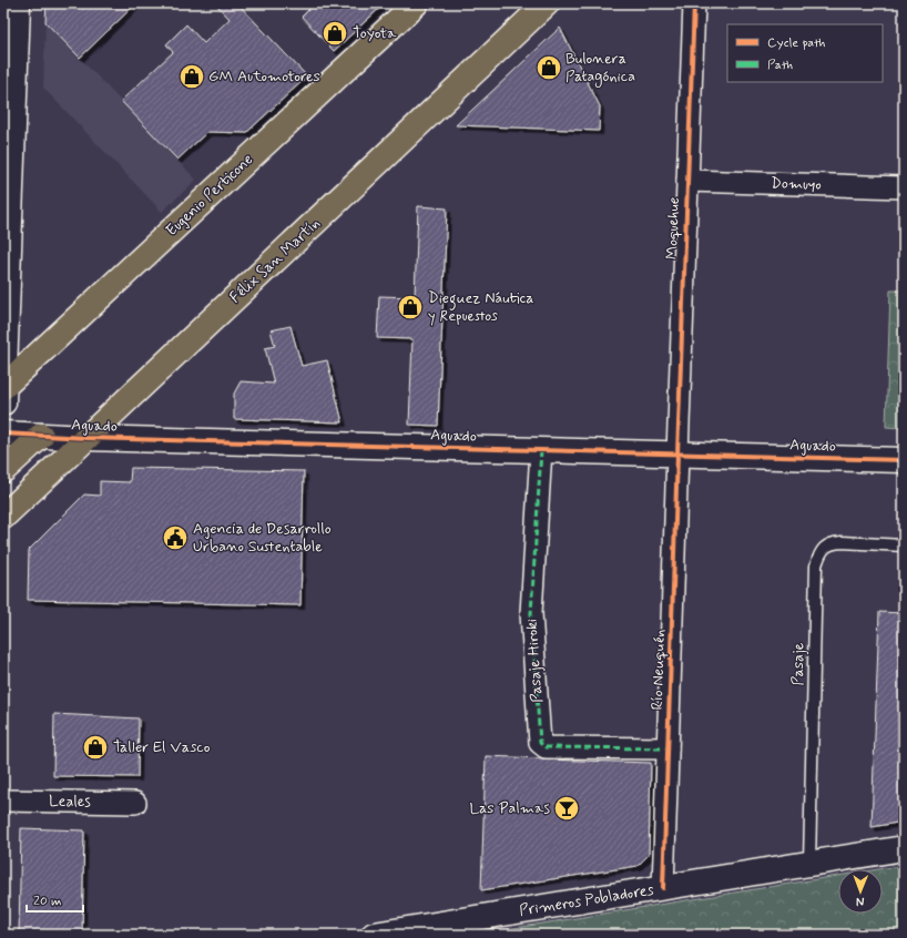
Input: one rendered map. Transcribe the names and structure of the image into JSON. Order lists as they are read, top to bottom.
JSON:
{
  "streets": {
    "highway": ["Eugenio Perticone", "Félix San Martín"],
    "street": [
      "Domuyo",
      "Moquehue",
      "Aguado",
      "Pasaje Hiroki",
      "Río Neuquén",
      "Leales",
      "Primeros Pobladores"
    ],
    "lane": ["Pasaje"]
  },
  "crossings": [
    ["Domuyo", "Moquehue"],
    ["Moquehue", "Aguado"],
    ["Moquehue", "Río Neuquén"],
    ["Félix San Martín", "Aguado"],
    ["Aguado", "Pasaje Hiroki"],
    ["Aguado", "Río Neuquén"],
    ["Pasaje Hiroki", "Río Neuquén"],
    ["Pasaje", "Primeros Pobladores"],
    ["Río Neuquén", "Primeros Pobladores"]
  ],
  "places": {
    "shop": [
      "Toyota",
      "Bulonera Patagónica",
      "GM Automotores",
      "Dieguez Náutica y Repuestos",
      "Taller El Vasco"
    ],
    "public building": ["Agencia de Desarrollo Urbano Sustentable"],
    "bar": ["Las Palmas"]
  },
  "legend": ["Cycle path", "Path"],
  "scale_bar": "20 m",
  "north": "bottom"
}
